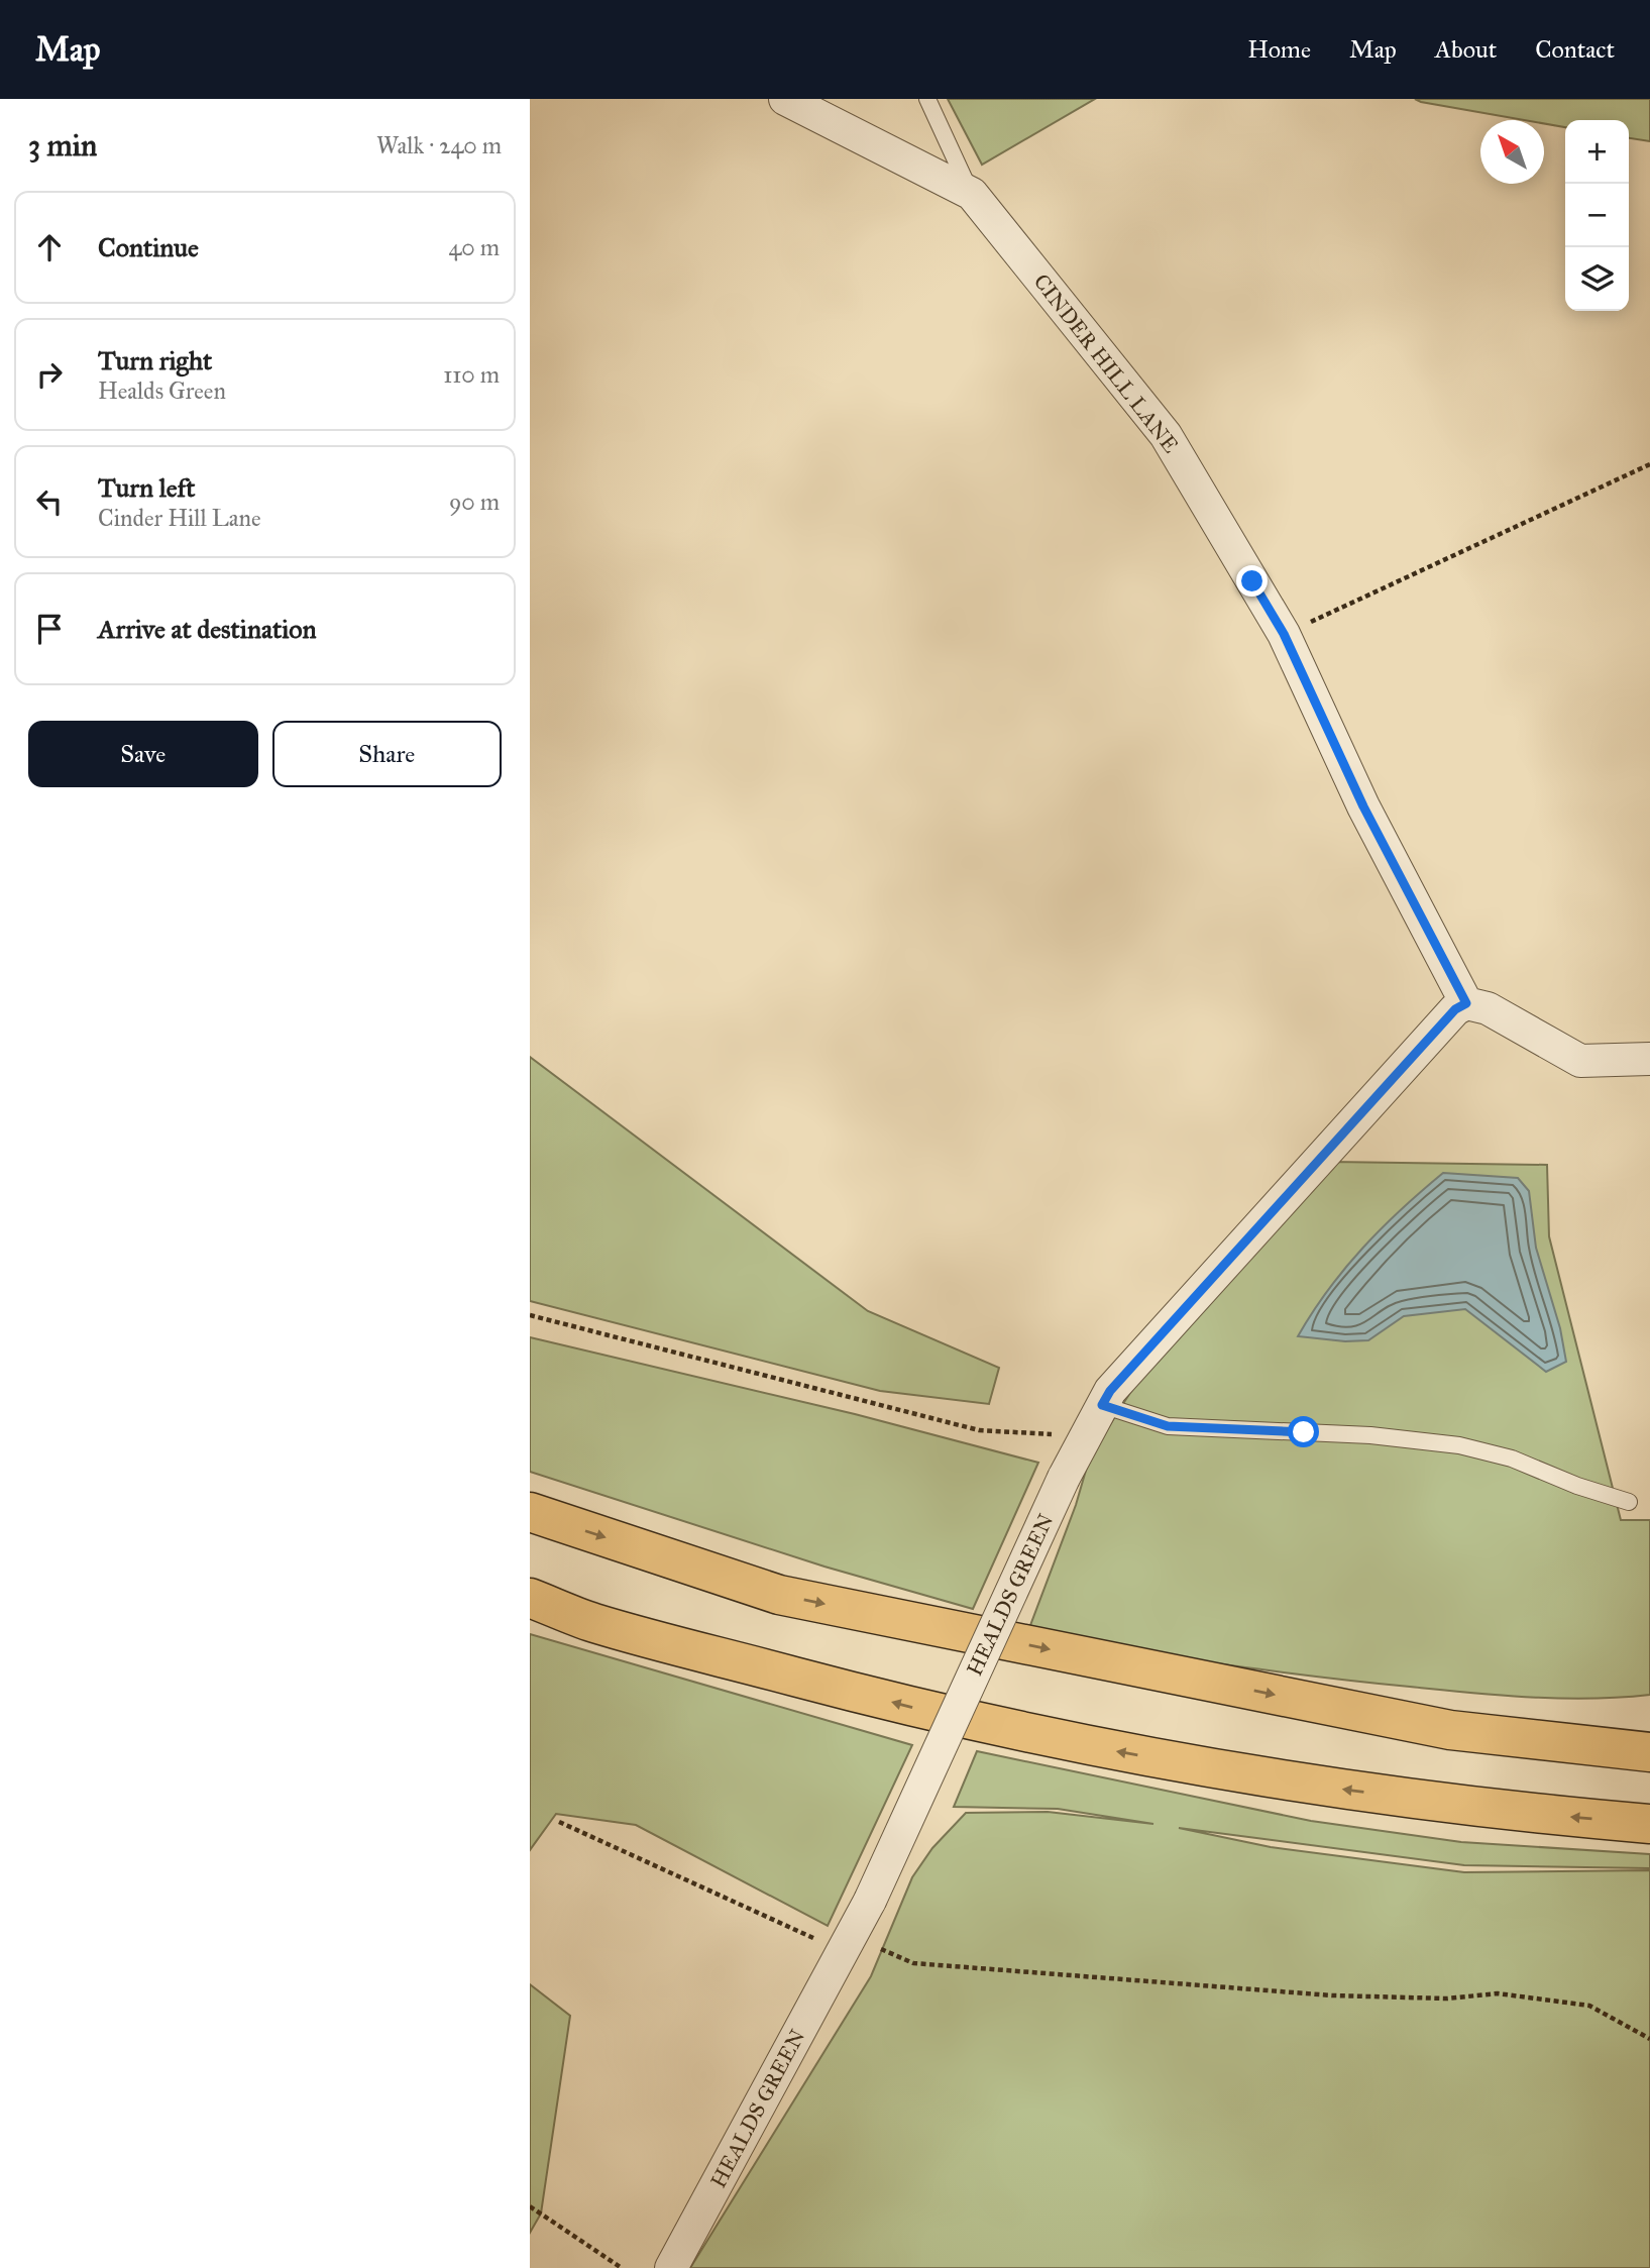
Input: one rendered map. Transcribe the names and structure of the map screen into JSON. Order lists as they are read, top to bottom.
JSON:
{
  "streets": {
    "street": ["CINDER HILL LANE", "HEALDS GREEN"]
  },
  "crossings": [
    ["CINDER HILL LANE", "HEALDS GREEN"]
  ],
  "north": "top left",
  "page": {
    "header": "Map",
    "nav": [
      "Home",
      "Map",
      "About",
      "Contact"
    ],
    "heading": ["3 min", "Walk · 240 m"],
    "map_buttons": ["+", "−"],
    "list": [
      ["Continue", "40 m"],
      ["Turn right", "Healds Green", "110 m"],
      ["Turn left", "Cinder Hill Lane", "90 m"],
      "Arrive at destination"
    ],
    "buttons": ["Save", "Share"]
  }
}
